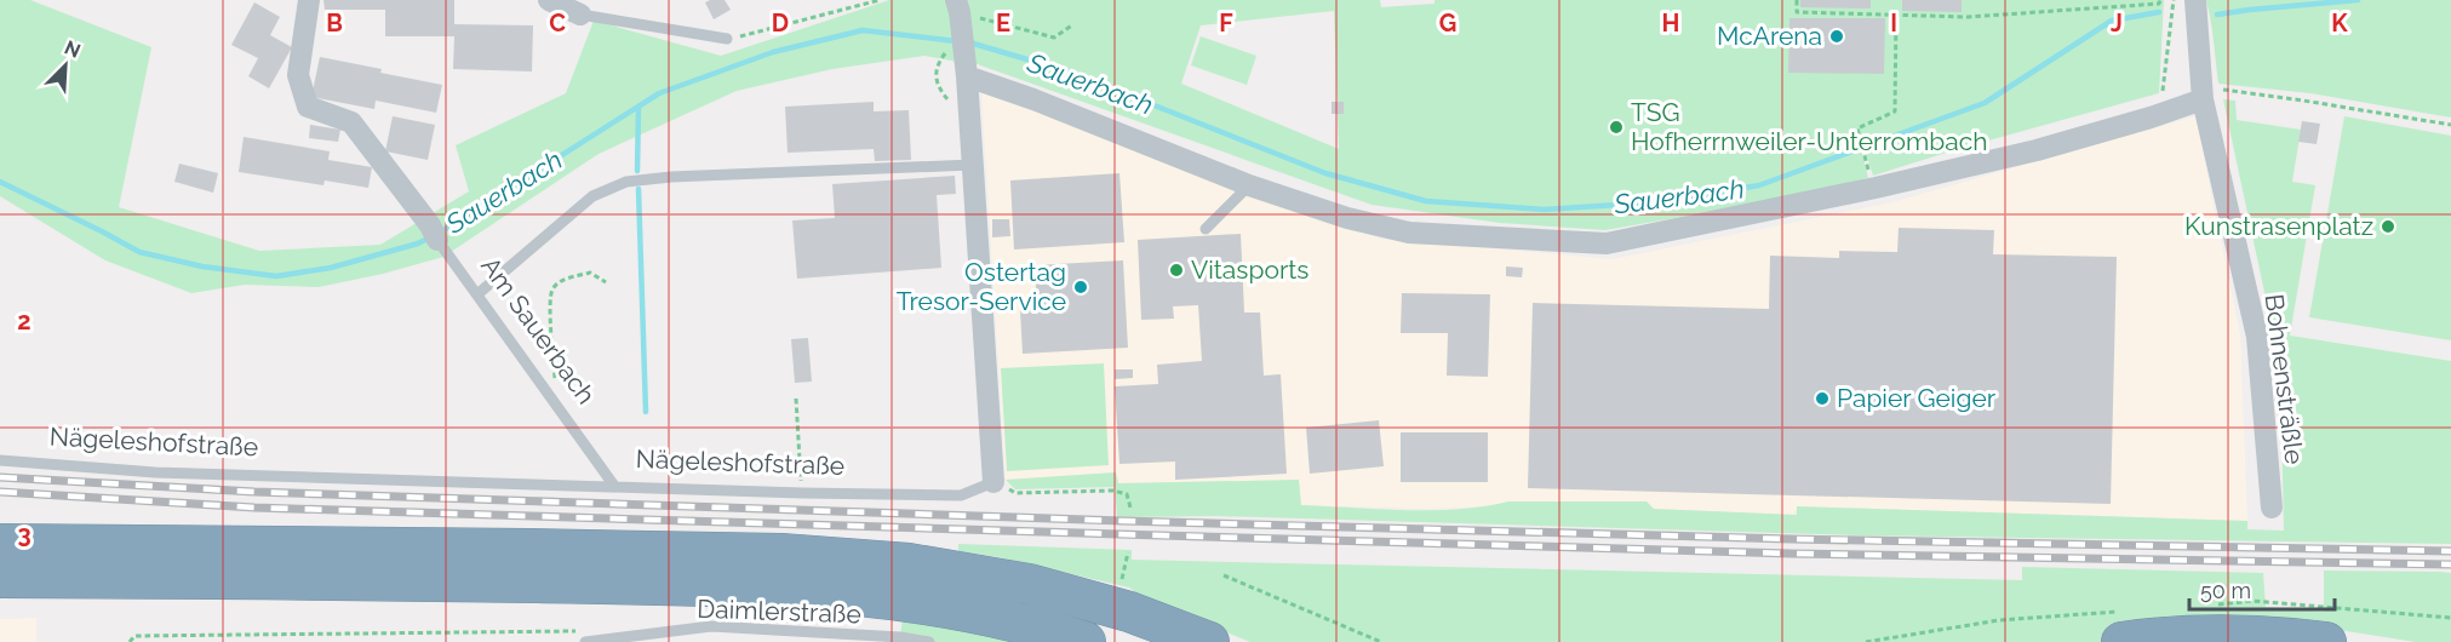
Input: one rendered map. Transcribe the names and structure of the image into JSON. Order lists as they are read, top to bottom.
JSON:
{
  "streets": {
    "street": ["Am Sauerbach", "Bohnensträßle"],
    "lane": ["Nägeleshofstraße", "Daimlerstraße"]
  },
  "crossings": [
    ["Am Sauerbach", "Nägeleshofstraße"]
  ],
  "water": ["Sauerbach"],
  "places": [
    "McArena",
    "TSG Hofherrnweiler-Unterrombach",
    "Kunstrasenplatz",
    "Vitasports",
    "Ostertag Tresor-Service",
    "Papier Geiger"
  ],
  "scale_bar": "50 m",
  "north": "top right",
  "grid": {
    "columns": [
      "B",
      "C",
      "D",
      "E",
      "F",
      "G",
      "H",
      "I",
      "J",
      "K"
    ],
    "rows": ["2", "3"]
  }
}
